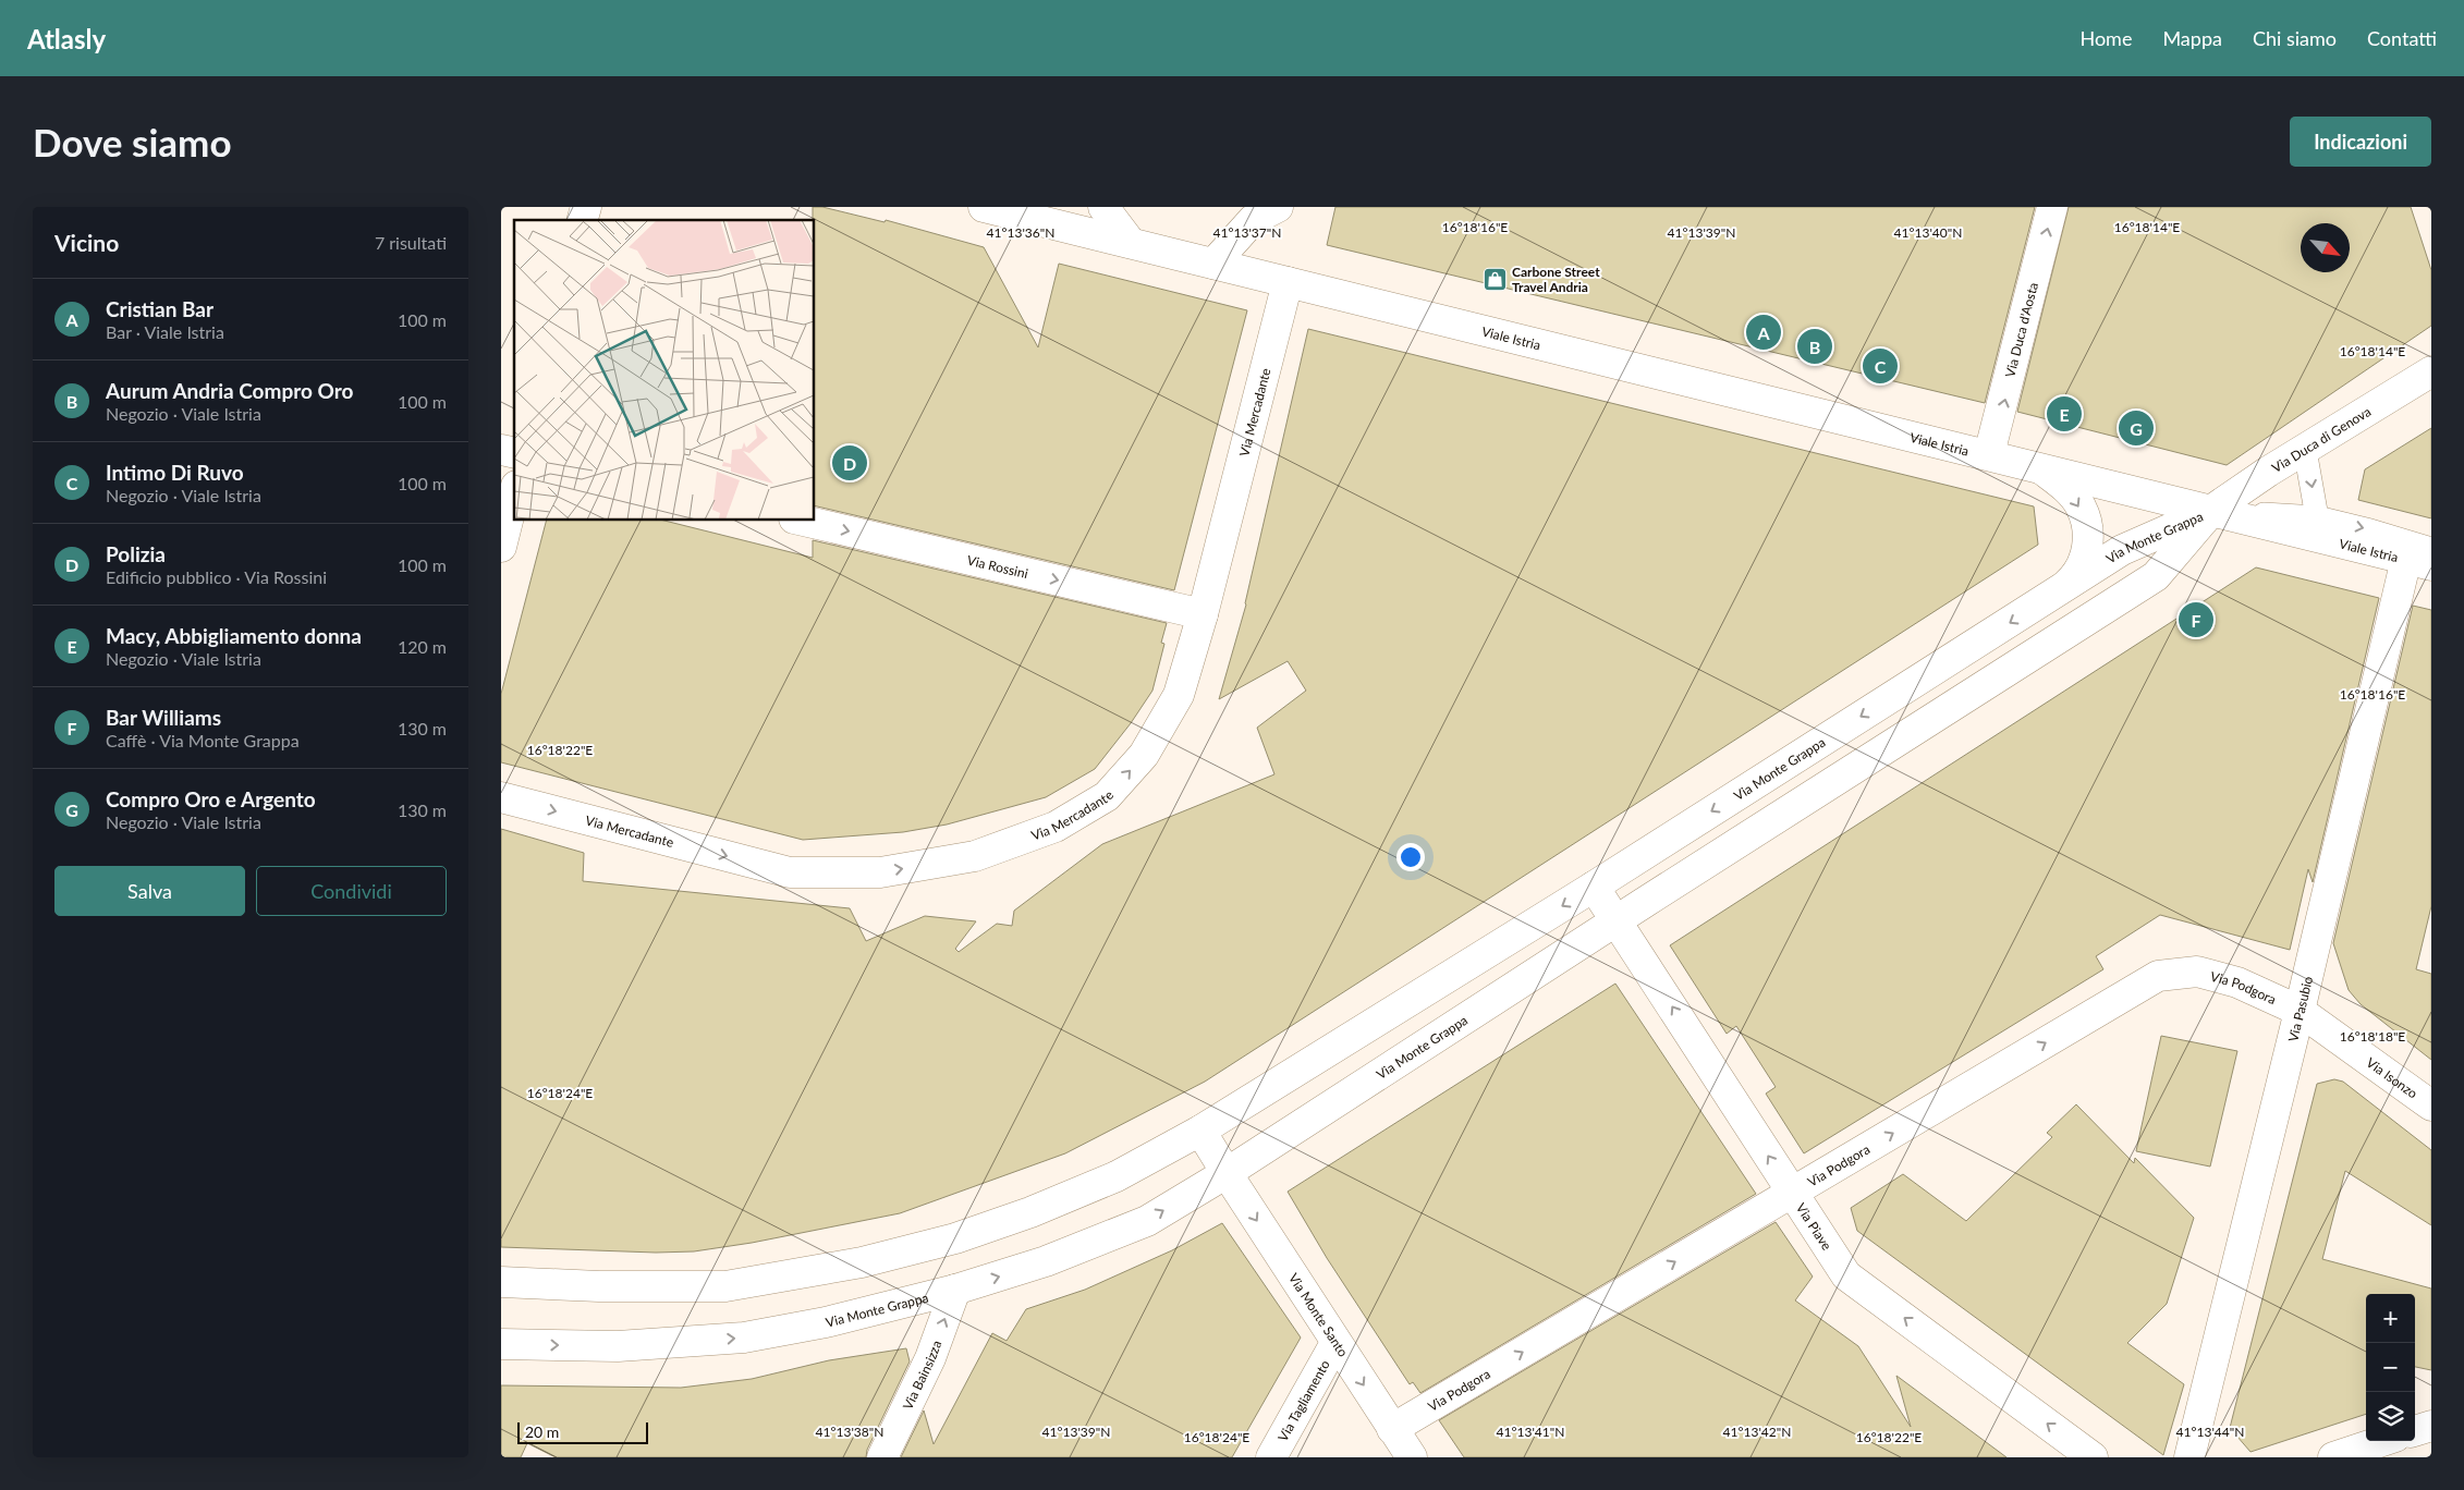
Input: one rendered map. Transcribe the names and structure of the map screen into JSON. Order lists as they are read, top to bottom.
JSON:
{
  "streets": {
    "street": [
      "Via Duca d'Aosta",
      "Viale Istria",
      "Via Mercadante",
      "Via Duca di Genova",
      "Via Monte Grappa",
      "Via Rossini",
      "Via Podgora",
      "Via Pasubio",
      "Via Isonzo",
      "Via Piave",
      "Via Monte Santo",
      "Via Bainsizza",
      "Via Tagliamento"
    ]
  },
  "crossings": [
    ["Via Duca d'Aosta", "Viale Istria"],
    ["Viale Istria", "Via Mercadante"],
    ["Viale Istria", "Via Duca di Genova"],
    ["Viale Istria", "Via Monte Grappa"],
    ["Viale Istria", "Via Pasubio"],
    ["Via Mercadante", "Via Rossini"],
    ["Via Duca di Genova", "Via Monte Grappa"],
    ["Via Monte Grappa", "Via Piave"],
    ["Via Monte Grappa", "Via Monte Santo"],
    ["Via Monte Grappa", "Via Bainsizza"],
    ["Via Podgora", "Via Pasubio"],
    ["Via Podgora", "Via Isonzo"],
    ["Via Podgora", "Via Piave"],
    ["Via Podgora", "Via Monte Santo"],
    ["Via Pasubio", "Via Isonzo"],
    ["Via Monte Santo", "Via Tagliamento"]
  ],
  "one_way": [
    "Via Duca d'Aosta",
    "Via Mercadante",
    "Via Rossini",
    "Via Podgora",
    "Via Piave",
    "Via Monte Santo",
    "Via Bainsizza"
  ],
  "places": {
    "shop": ["Carbone Street Travel Andria"]
  },
  "scale_bar": "20 m",
  "north": "bottom right",
  "page": {
    "header": "Atlasly",
    "nav": [
      "Home",
      "Mappa",
      "Chi siamo",
      "Contatti"
    ],
    "buttons": [
      "Indicazioni",
      ["Salva", "Condividi"]
    ],
    "title": "Dove siamo",
    "heading": ["Vicino", "7 risultati"],
    "list": [
      {
        "mark": "A",
        "name": "Cristian Bar",
        "note": "Bar · Viale Istria",
        "value": "100 m"
      },
      {
        "mark": "B",
        "name": "Aurum Andria Compro Oro",
        "note": "Negozio · Viale Istria",
        "value": "100 m"
      },
      {
        "mark": "C",
        "name": "Intimo Di Ruvo",
        "note": "Negozio · Viale Istria",
        "value": "100 m"
      },
      {
        "mark": "D",
        "name": "Polizia",
        "note": "Edificio pubblico · Via Rossini",
        "value": "100 m"
      },
      {
        "mark": "E",
        "name": "Macy, Abbigliamento donna",
        "note": "Negozio · Viale Istria",
        "value": "120 m"
      },
      {
        "mark": "F",
        "name": "Bar Williams",
        "note": "Caffè · Via Monte Grappa",
        "value": "130 m"
      },
      {
        "mark": "G",
        "name": "Compro Oro e Argento",
        "note": "Negozio · Viale Istria",
        "value": "130 m"
      }
    ],
    "pins": [
      "A",
      "B",
      "C",
      "E",
      "G",
      "D",
      "F"
    ],
    "map_buttons": ["+", "−"],
    "scale": "20 m"
  },
  "coordinates": [
    "16°18'16\"E",
    "16°18'14\"E",
    "41°13'36\"N",
    "41°13'37\"N",
    "41°13'39\"N",
    "41°13'40\"N",
    "16°18'22\"E",
    "16°18'18\"E",
    "16°18'24\"E",
    "41°13'38\"N",
    "41°13'41\"N",
    "41°13'42\"N",
    "41°13'44\"N"
  ]
}
